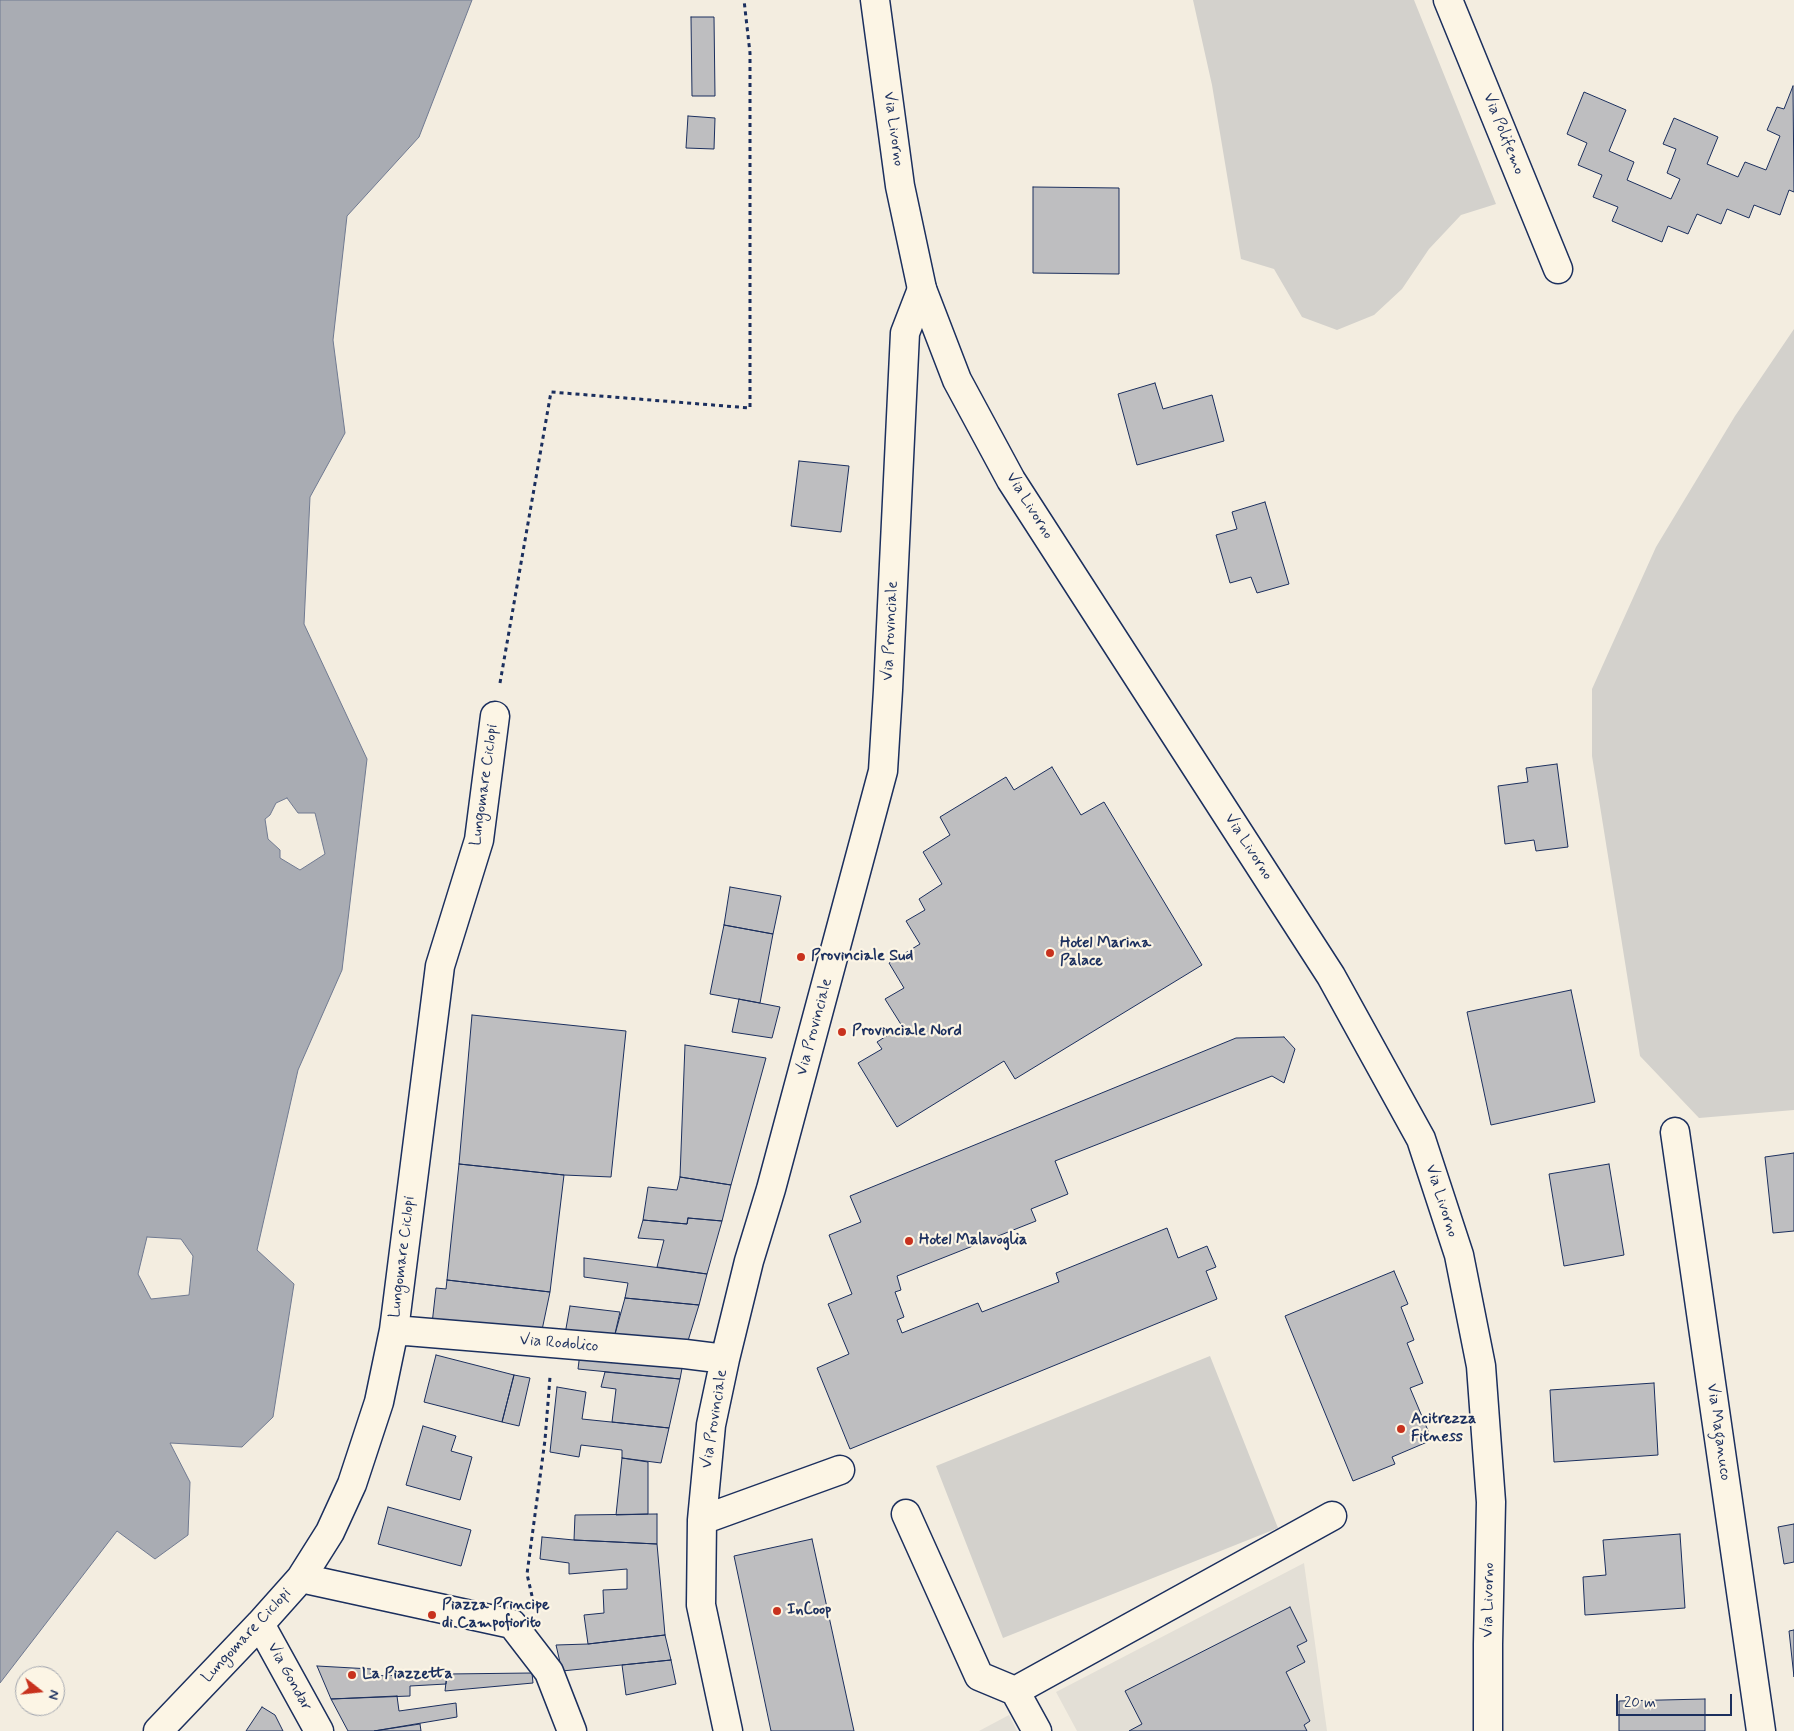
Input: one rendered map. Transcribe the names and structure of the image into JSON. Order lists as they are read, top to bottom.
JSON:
{
  "streets": {
    "street": [
      "Via Livorno",
      "Via Polifemo",
      "Via Provinciale",
      "Lungomare Ciclopi",
      "Via Rodolico",
      "Via Maganuco",
      "Via Gondar"
    ]
  },
  "crossings": [
    ["Via Livorno", "Via Provinciale"],
    ["Via Provinciale", "Via Rodolico"],
    ["Lungomare Ciclopi", "Via Rodolico"],
    ["Lungomare Ciclopi", "Via Gondar"]
  ],
  "places": [
    "Hotel Marina Palace",
    "Provinciale Sud",
    "Provinciale Nord",
    "Hotel Malavoglia",
    "Acitrezza Fitness",
    "InCoop",
    "Piazza Principe di Campofiorito",
    "La Piazzetta"
  ],
  "scale_bar": "20 m",
  "north": "right"
}
